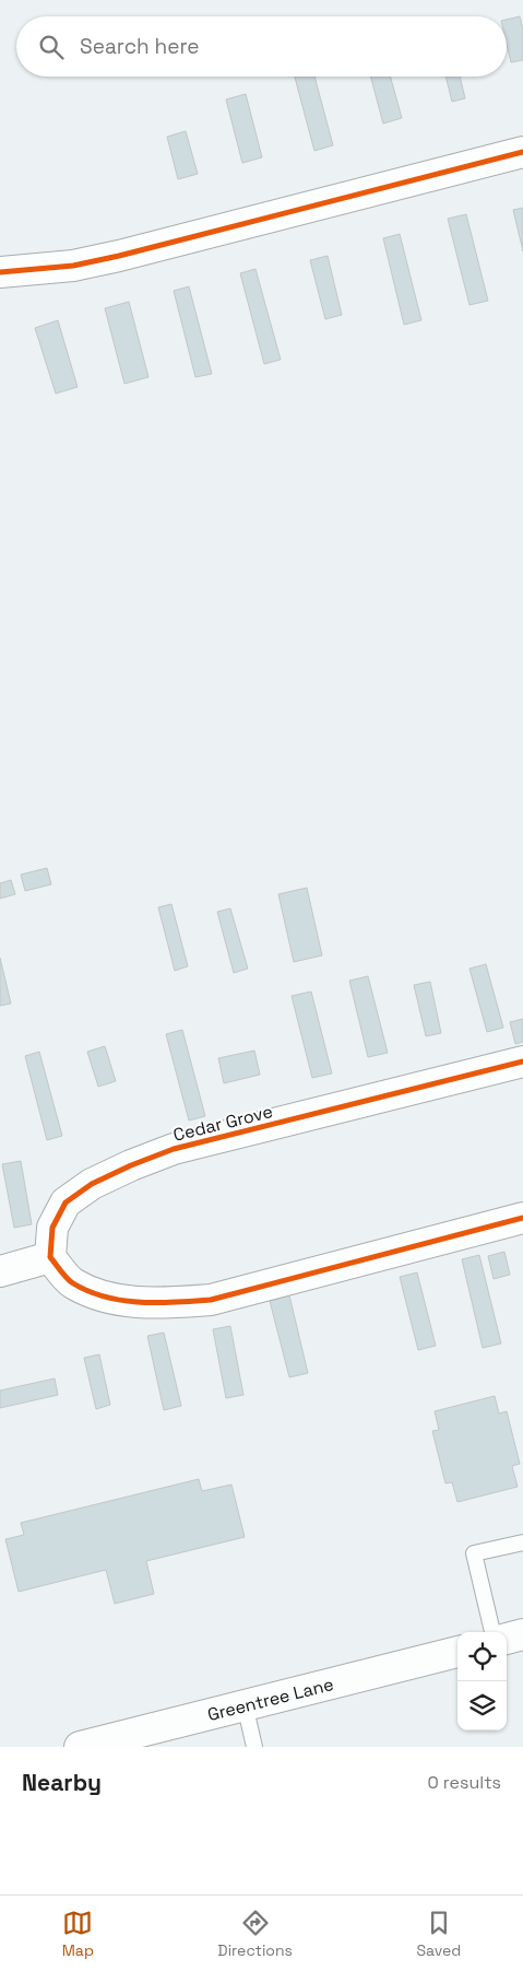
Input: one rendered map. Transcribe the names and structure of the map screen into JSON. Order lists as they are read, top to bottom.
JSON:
{
  "streets": {
    "street": ["Cedar Grove", "Greentree Lane"]
  },
  "page": {
    "search": "Search here",
    "heading": ["Nearby", "0 results"],
    "nav": ["Map", "Directions", "Saved"]
  }
}
